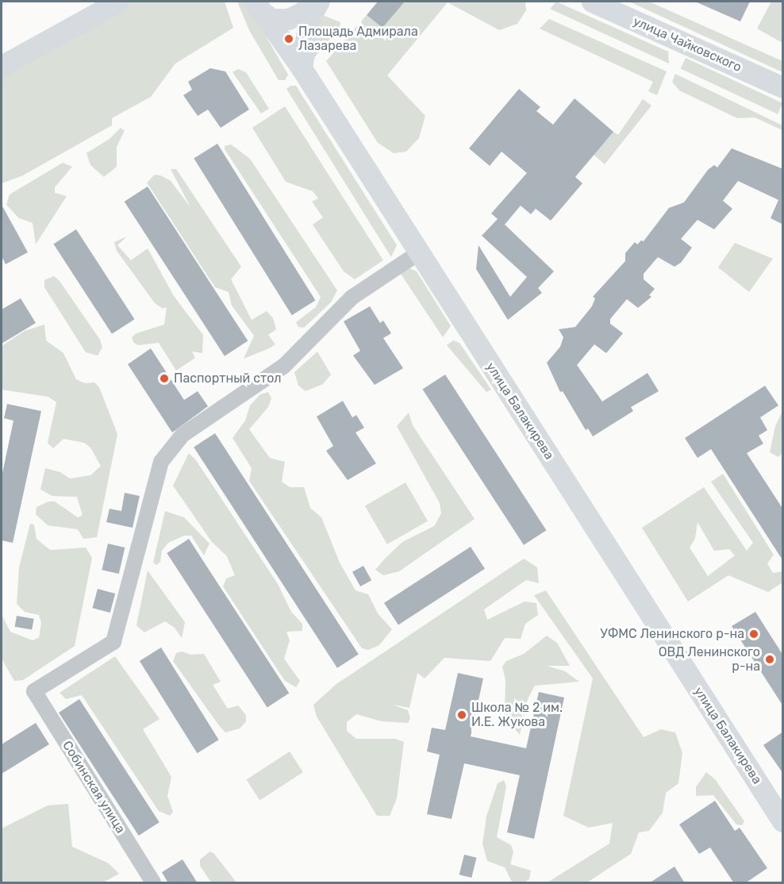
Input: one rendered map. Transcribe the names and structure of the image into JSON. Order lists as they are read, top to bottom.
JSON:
{
  "streets": {
    "street": ["улица Чайковского", "улица Балакирева", "Собинская улица"]
  },
  "crossings": [
    ["улица Балакирева", "Собинская улица"]
  ],
  "places": [
    "Площадь Адмирала Лазарева",
    "Паспортный стол",
    "УФМС Ленинского р-на",
    "ОВД Ленинского р-на",
    "Школа № 2 им. И.Е. Жукова"
  ]
}
